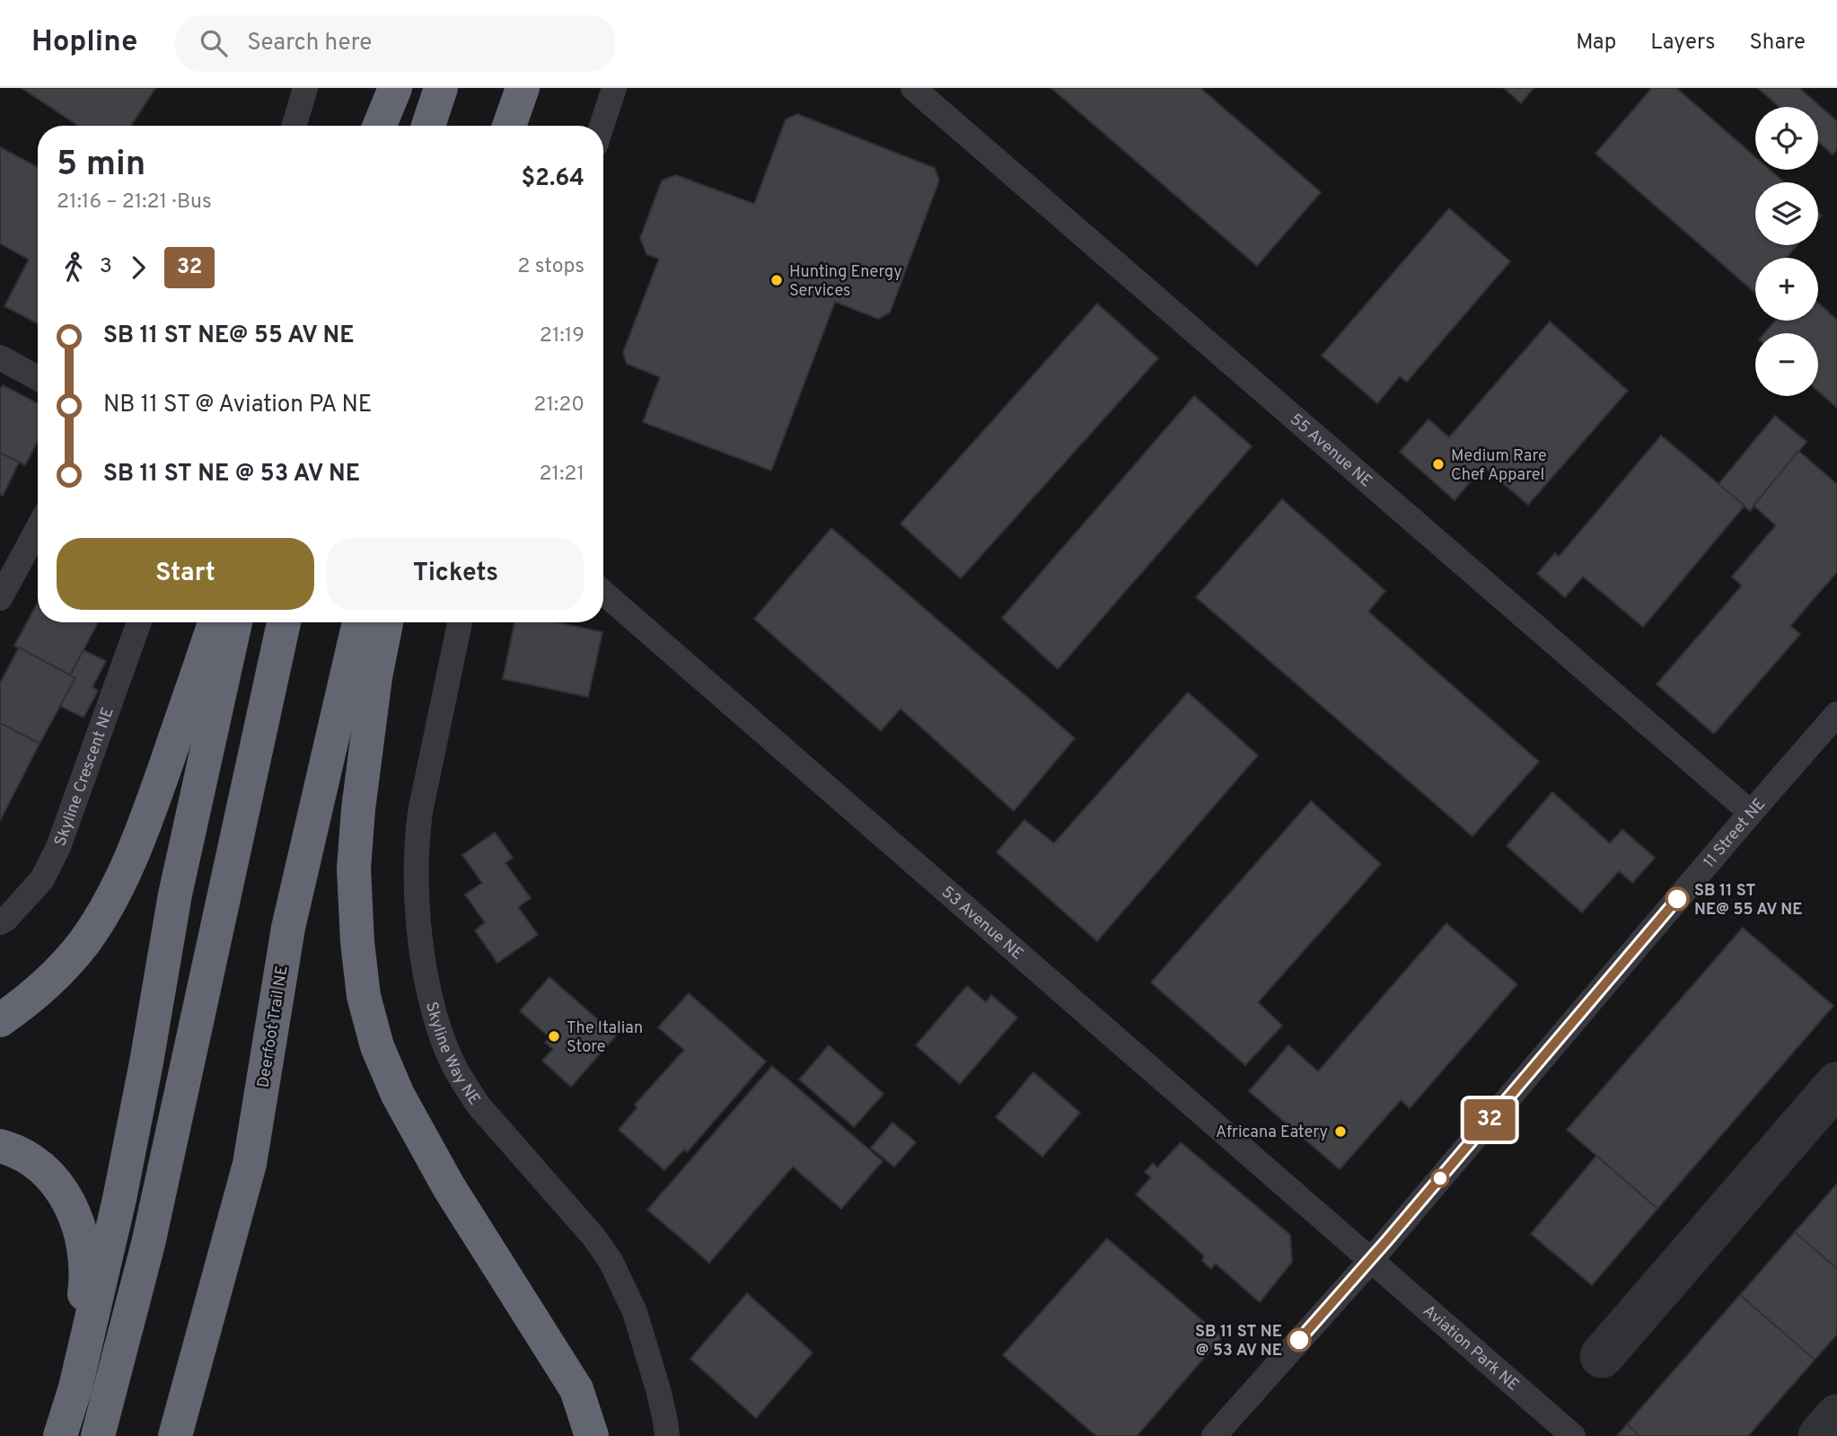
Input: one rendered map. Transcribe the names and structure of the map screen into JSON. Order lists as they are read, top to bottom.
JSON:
{
  "streets": {
    "highway": ["Deerfoot Trail NE"],
    "street": [
      "55 Avenue NE",
      "Skyline Crescent NE",
      "11 Street NE",
      "53 Avenue NE",
      "Skyline Way NE",
      "Aviation Park NE"
    ]
  },
  "crossings": [
    ["55 Avenue NE", "11 Street NE"],
    ["11 Street NE", "53 Avenue NE"],
    ["11 Street NE", "Aviation Park NE"],
    ["53 Avenue NE", "Aviation Park NE"]
  ],
  "places": [
    "Hunting Energy Services",
    "Medium Rare Chef Apparel",
    "SB 11 ST NE@ 55 AV NE",
    "The Italian Store",
    "Africana Eatery",
    "SB 11 ST NE @ 53 AV NE"
  ],
  "lines": ["bus line 32"],
  "page": {
    "header": "Hopline",
    "search": "Search here",
    "nav": ["Map", "Layers", "Share"],
    "on_map": "32",
    "map_buttons": ["+", "−"],
    "heading": ["5 min", "21:16 – 21:21 · Bus", "$2.64"],
    "legs": ["3", "32", "2 stops"],
    "list": [
      {
        "name": "SB 11 ST NE@ 55 AV NE",
        "value": "21:19"
      },
      {
        "name": "NB 11 ST @ Aviation PA NE",
        "value": "21:20"
      },
      {
        "name": "SB 11 ST NE @ 53 AV NE",
        "value": "21:21"
      }
    ],
    "buttons": ["Start", "Tickets"]
  }
}
